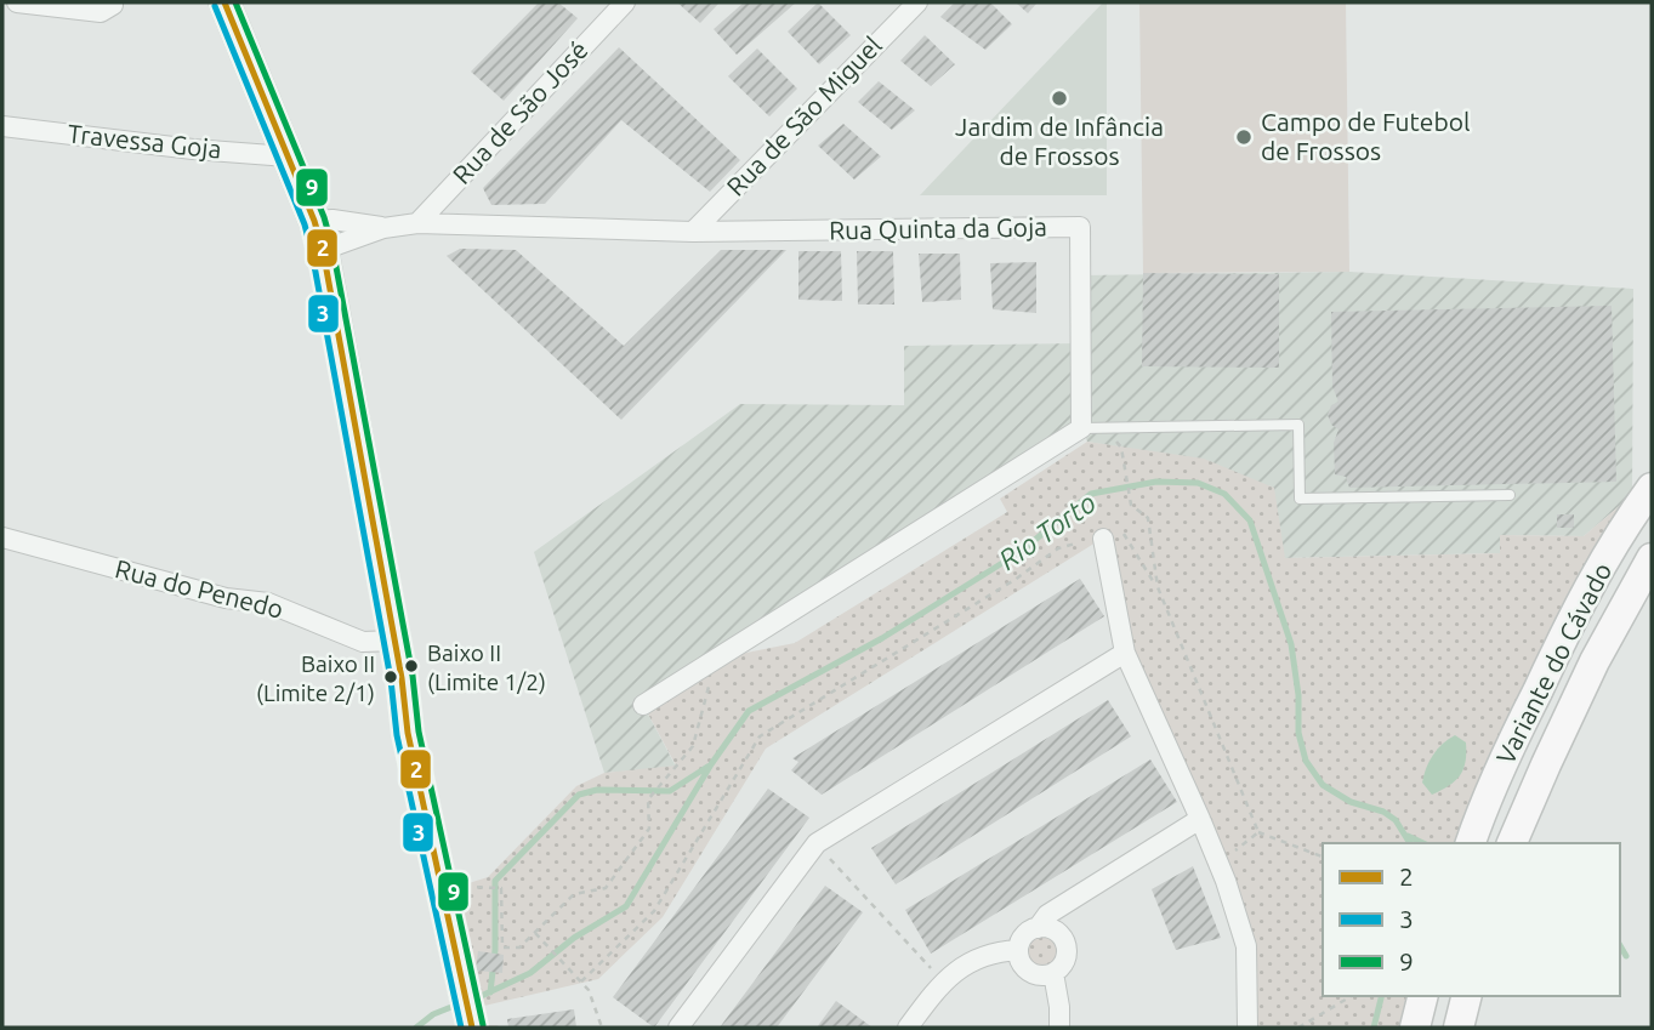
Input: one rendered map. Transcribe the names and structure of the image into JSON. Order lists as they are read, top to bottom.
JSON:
{
  "streets": {
    "main road": ["Variante do Cávado"],
    "street": [
      "Rua de São José",
      "Rua de São Miguel",
      "Travessa Goja",
      "Rua Quinta da Goja",
      "Rua do Penedo"
    ]
  },
  "crossings": [
    ["Rua de São José", "Rua Quinta da Goja"],
    ["Rua de São Miguel", "Rua Quinta da Goja"]
  ],
  "water": ["Rio Torto"],
  "places": [
    "Jardim de Infância de Frossos",
    "Campo de Futebol de Frossos",
    "Baixo II (Limite 1/2)",
    "Baixo II (Limite 2/1)"
  ],
  "lines": ["transit line 2", "transit line 9", "transit line 3"],
  "legend": ["2", "3", "9"]
}
